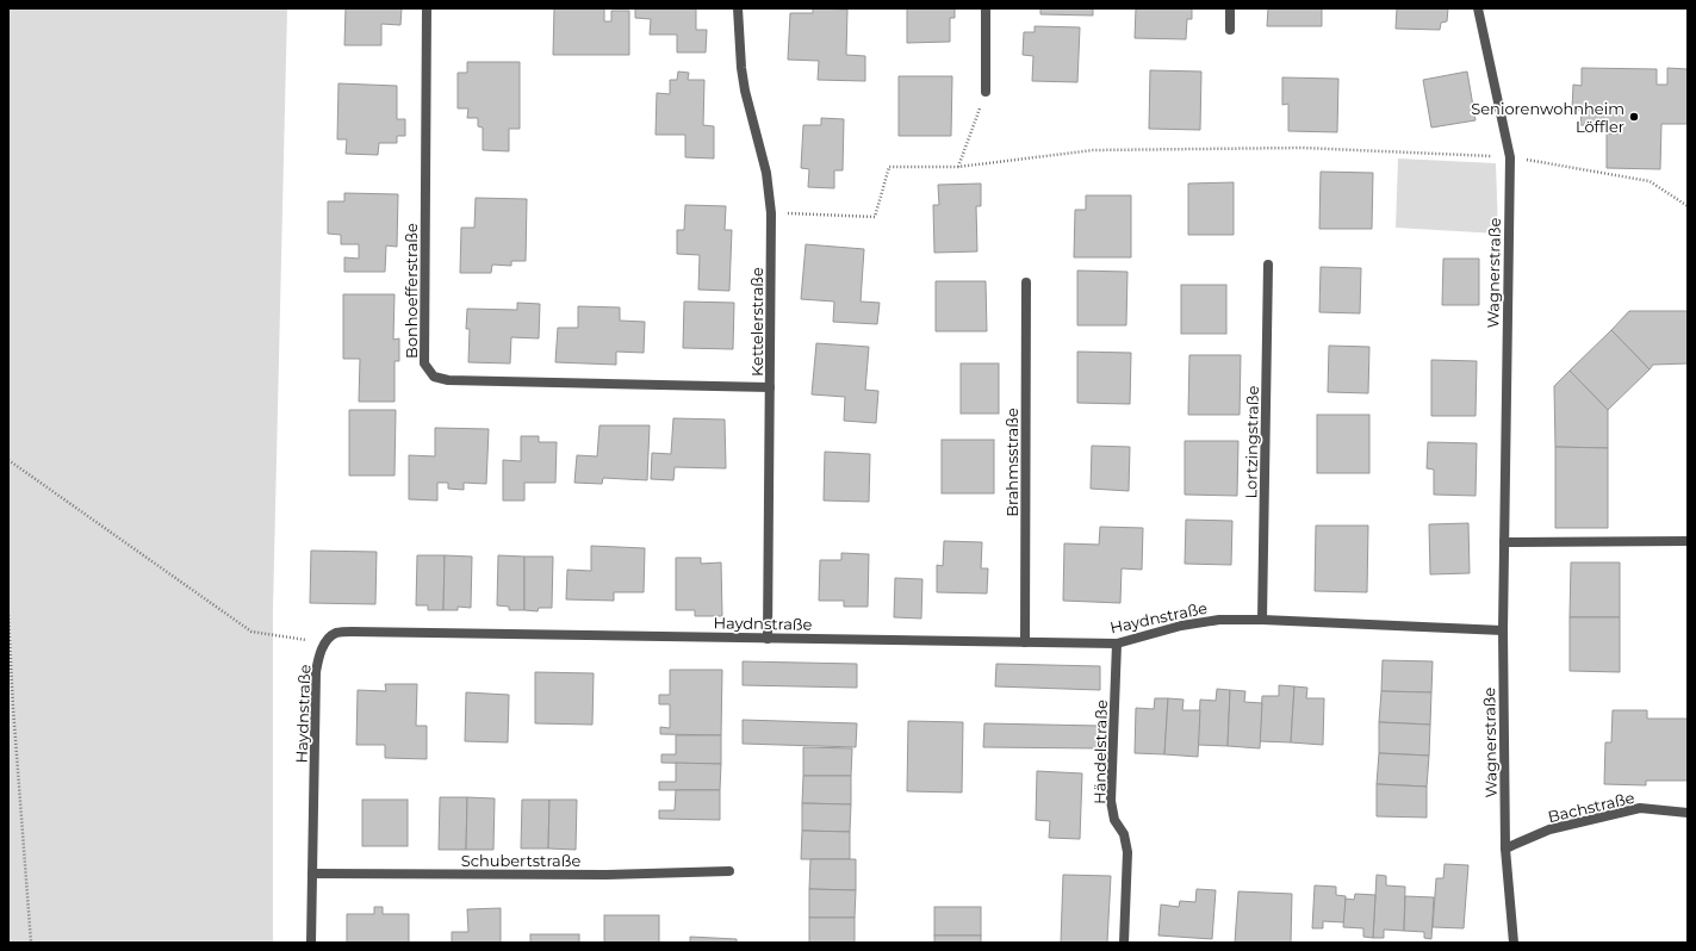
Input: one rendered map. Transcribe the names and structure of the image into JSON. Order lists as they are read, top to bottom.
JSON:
{
  "streets": {
    "street": [
      "Wagnerstraße",
      "Bonhoefferstraße",
      "Kettelerstraße",
      "Lortzingstraße",
      "Brahmsstraße",
      "Haydnstraße",
      "Händelstraße",
      "Bachstraße",
      "Schubertstraße"
    ]
  },
  "crossings": [
    ["Wagnerstraße", "Haydnstraße"],
    ["Wagnerstraße", "Bachstraße"],
    ["Bonhoefferstraße", "Kettelerstraße"],
    ["Kettelerstraße", "Haydnstraße"],
    ["Lortzingstraße", "Haydnstraße"],
    ["Brahmsstraße", "Haydnstraße"],
    ["Haydnstraße", "Händelstraße"],
    ["Haydnstraße", "Schubertstraße"]
  ],
  "places": ["Seniorenwohnheim Löffler"]
}
